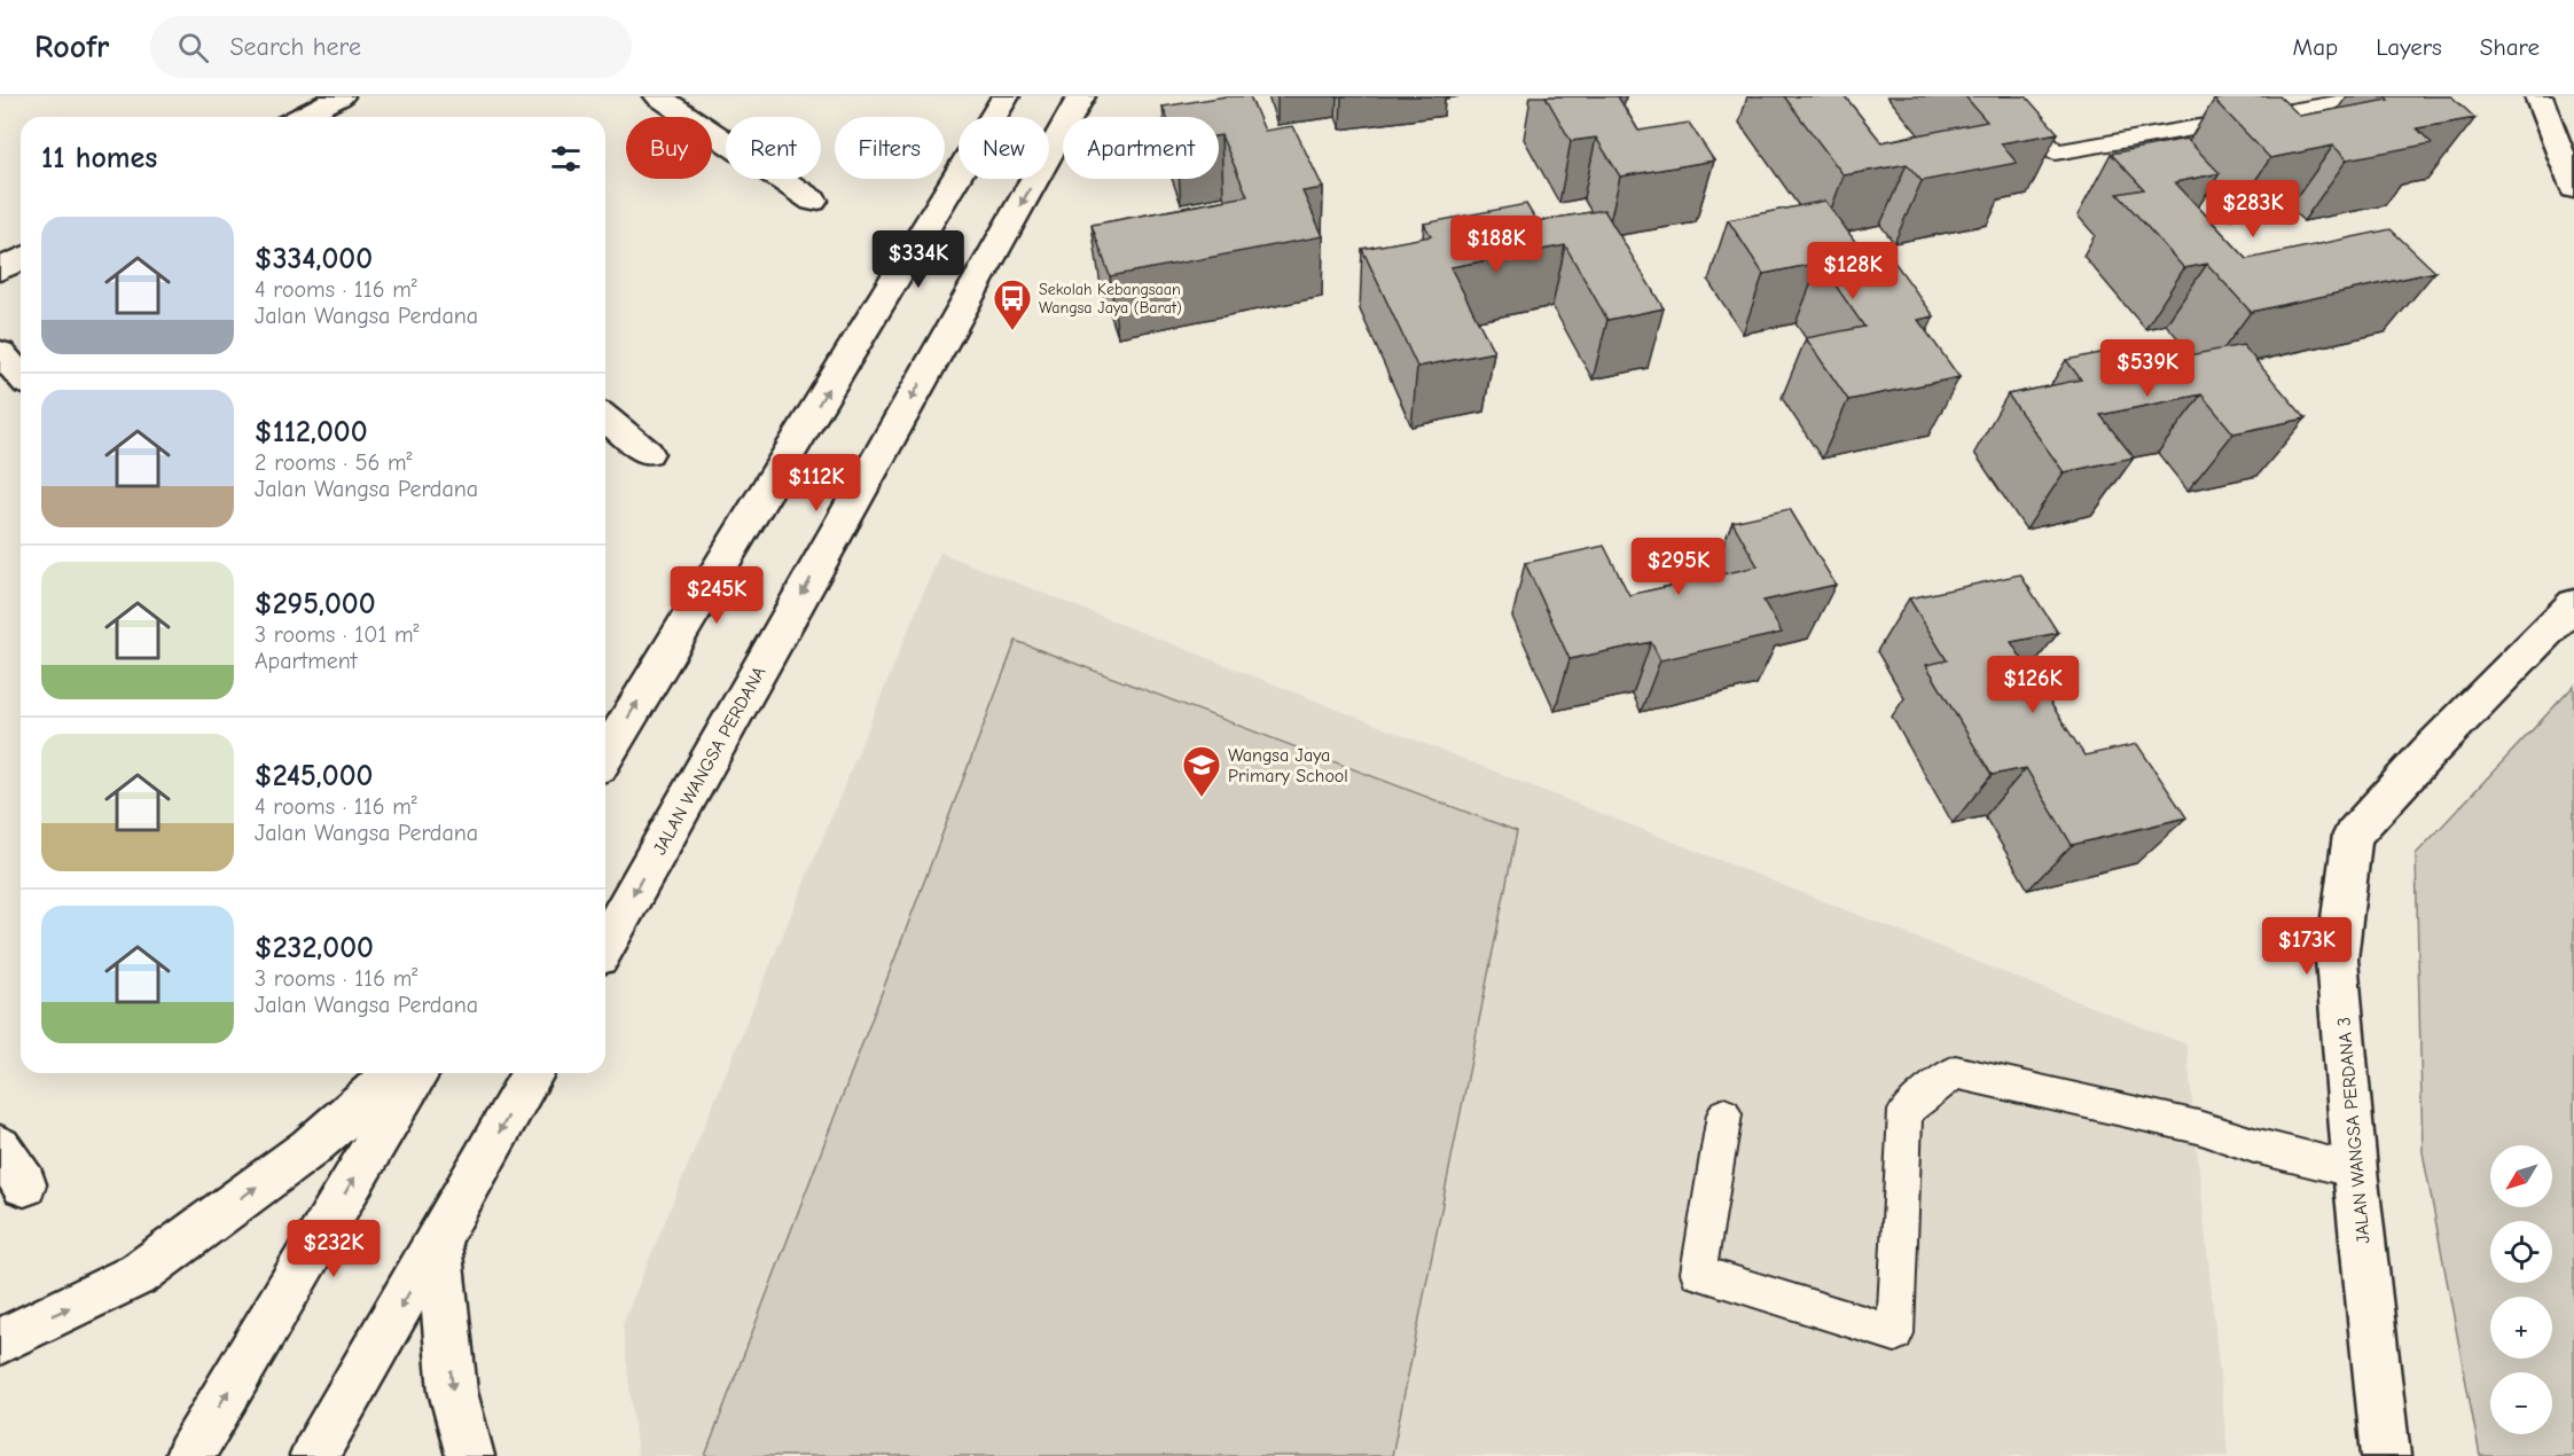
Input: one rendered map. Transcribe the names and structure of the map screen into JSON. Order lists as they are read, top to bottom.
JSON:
{
  "streets": {
    "main road": ["JALAN WANGSA PERDANA", "JALAN WANGSA PERDANA 3"]
  },
  "places": {
    "bus stop": ["Sekolah Kebangsaan Wangsa Jaya (Barat)"],
    "school or university": ["Wangsa Jaya Primary School"]
  },
  "north": "bottom left",
  "page": {
    "header": "Roofr",
    "search": "Search here",
    "nav": ["Map", "Layers", "Share"],
    "chip": [
      "Buy",
      "Rent",
      "Filters",
      "New",
      "Apartment"
    ],
    "heading": "11 homes",
    "price": [
      "$283K",
      "$188K",
      "$334K",
      "$128K",
      "$539K",
      "$112K",
      "$295K",
      "$245K",
      "$126K",
      "$173K",
      "$232K"
    ],
    "list": [
      {
        "name": "$334,000",
        "note": "4 rooms · 116 m² · Jalan Wangsa Perdana"
      },
      {
        "name": "$112,000",
        "note": "2 rooms · 56 m² · Jalan Wangsa Perdana"
      },
      {
        "name": "$295,000",
        "note": "3 rooms · 101 m² · Apartment"
      },
      {
        "name": "$245,000",
        "note": "4 rooms · 116 m² · Jalan Wangsa Perdana"
      },
      {
        "name": "$232,000",
        "note": "3 rooms · 116 m² · Jalan Wangsa Perdana"
      }
    ],
    "map_buttons": ["+", "−"]
  }
}
